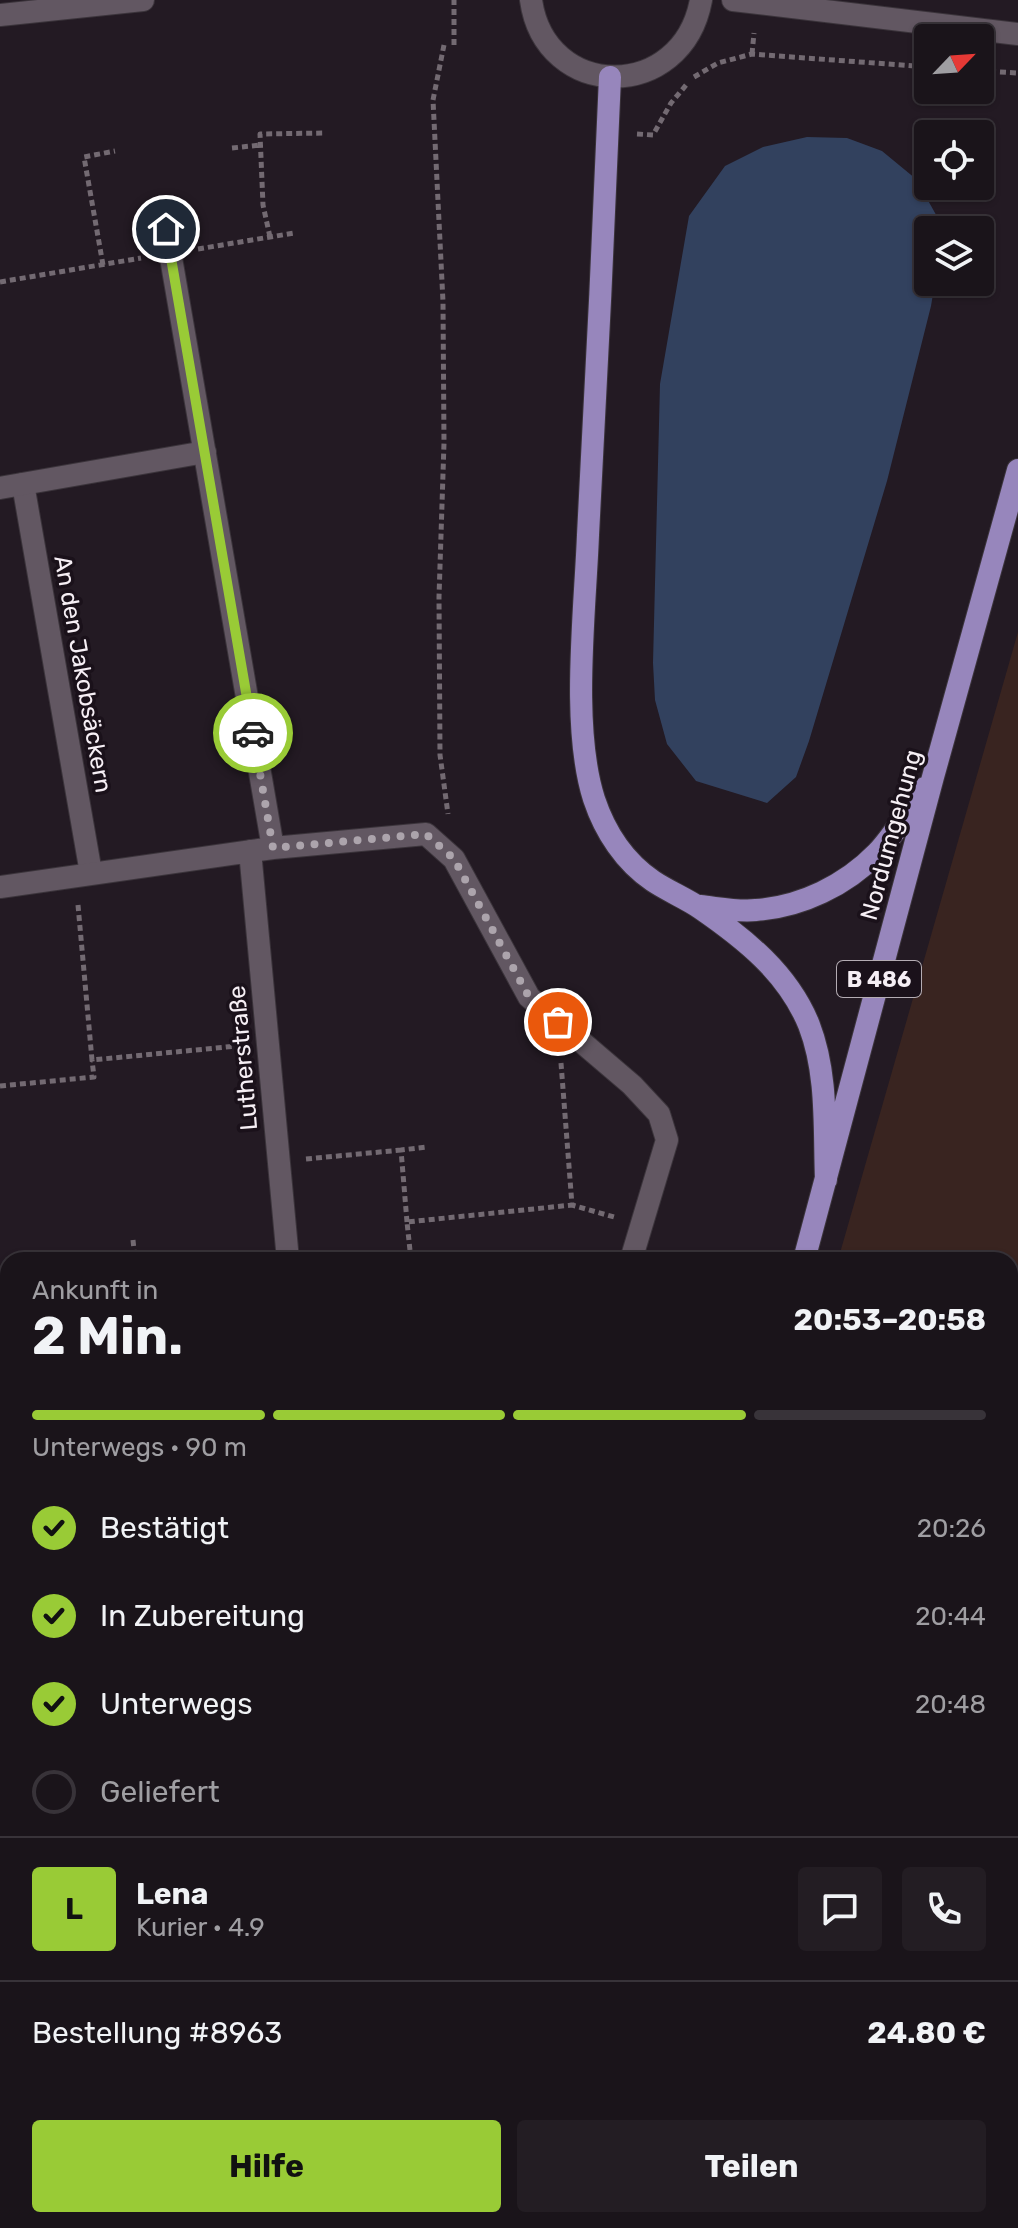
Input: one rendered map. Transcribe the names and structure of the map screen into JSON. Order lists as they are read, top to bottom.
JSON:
{
  "streets": {
    "main road": ["Nordumgehung", "B 486"],
    "street": ["An den Jakobsäckern", "Lutherstraße"]
  },
  "north": "top right",
  "page": {
    "heading": ["2 Min.", "Ankunft in", "20:53–20:58"],
    "panel": [
      "Lena",
      "Kurier · 4.9",
      "Bestellung #8963",
      "24.80 €"
    ],
    "bar": "Unterwegs · 90 m",
    "list": [
      ["Bestätigt", "20:26"],
      ["In Zubereitung", "20:44"],
      ["Unterwegs", "20:48"],
      "Geliefert"
    ],
    "round": "L",
    "buttons": ["Hilfe", "Teilen"]
  }
}
